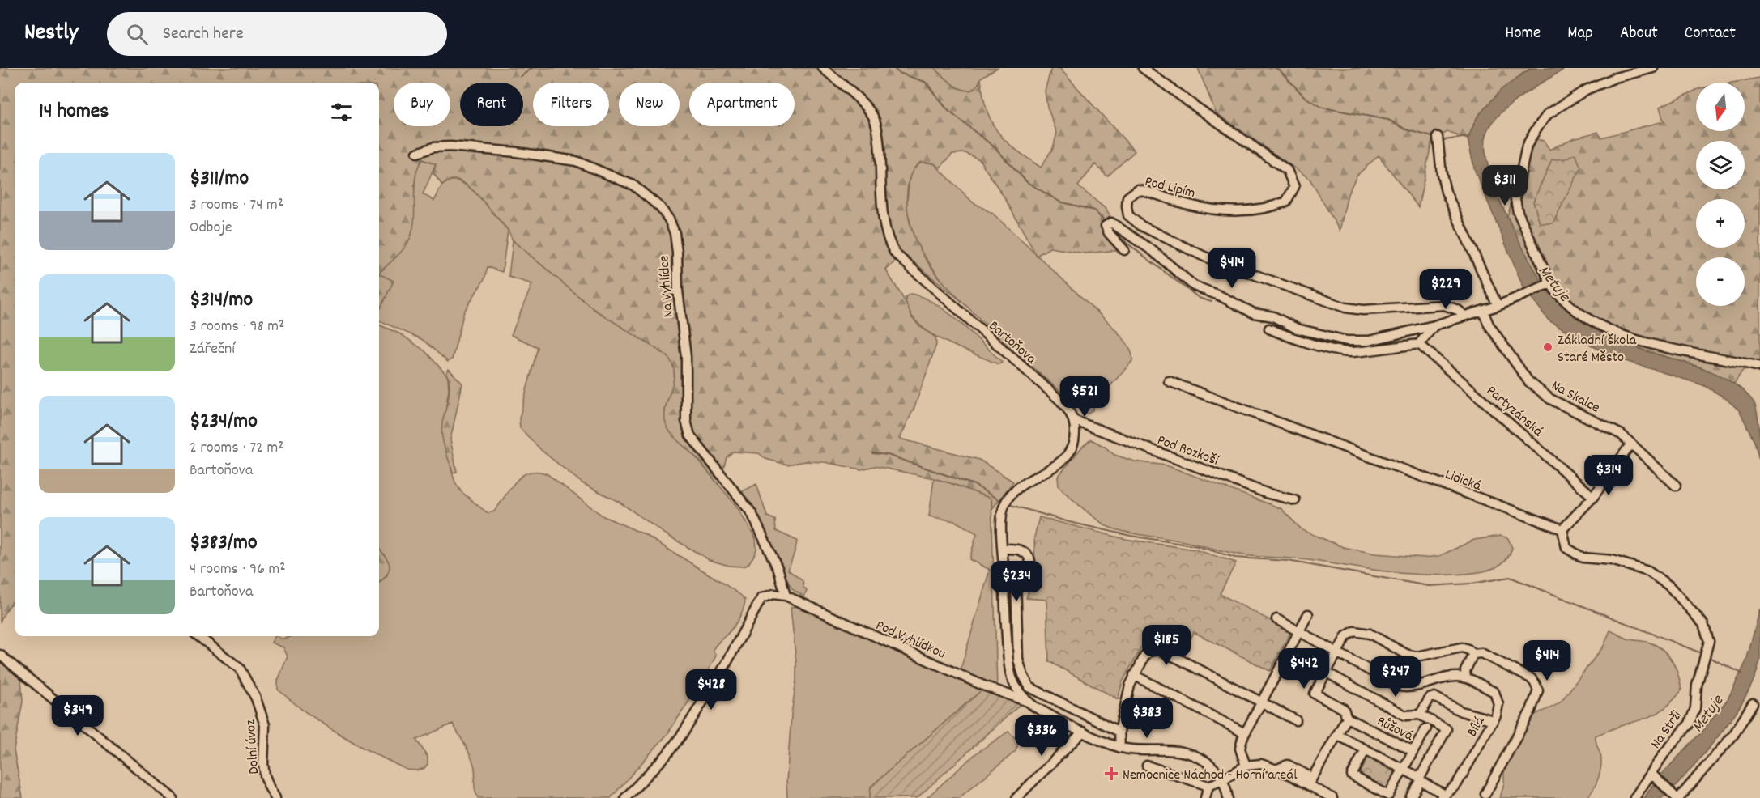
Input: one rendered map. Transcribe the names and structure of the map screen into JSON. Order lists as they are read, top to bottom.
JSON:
{
  "streets": {
    "street": [
      "Pod Lipím",
      "Na Vyhlídce",
      "Bartoňova",
      "Na Skalce",
      "Partyzánská",
      "Pod Rozkoší",
      "Lidická",
      "Pod Vyhlídkou",
      "Bílá",
      "Růžová",
      "Na Strži",
      "Dolní úvoz"
    ]
  },
  "crossings": [
    ["Na Vyhlídce", "Pod Vyhlídkou"],
    ["Bartoňova", "Pod Rozkoší"],
    ["Lidická", "Na Strži"]
  ],
  "water": ["Metuje"],
  "places": {
    "other": ["Základní škola Staré Město"],
    "health": ["Nemocnice Náchod - Horní areál"]
  },
  "north": "bottom",
  "page": {
    "header": "Nestly",
    "search": "Search here",
    "nav": [
      "Home",
      "Map",
      "About",
      "Contact"
    ],
    "map_buttons": ["+", "−"],
    "chip": [
      "Buy",
      "Rent",
      "Filters",
      "New",
      "Apartment"
    ],
    "heading": "14 homes",
    "list": [
      {
        "name": "$311/mo",
        "note": "3 rooms · 74 m² · Odboje"
      },
      {
        "name": "$314/mo",
        "note": "3 rooms · 98 m² · Zářeční"
      },
      {
        "name": "$234/mo",
        "note": "2 rooms · 72 m² · Bartoňova"
      },
      {
        "name": "$383/mo",
        "note": "4 rooms · 96 m² · Bartoňova"
      }
    ],
    "price": [
      "$311",
      "$414",
      "$229",
      "$521",
      "$314",
      "$234",
      "$185",
      "$414",
      "$442",
      "$247",
      "$428",
      "$349",
      "$383",
      "$336"
    ]
  }
}
